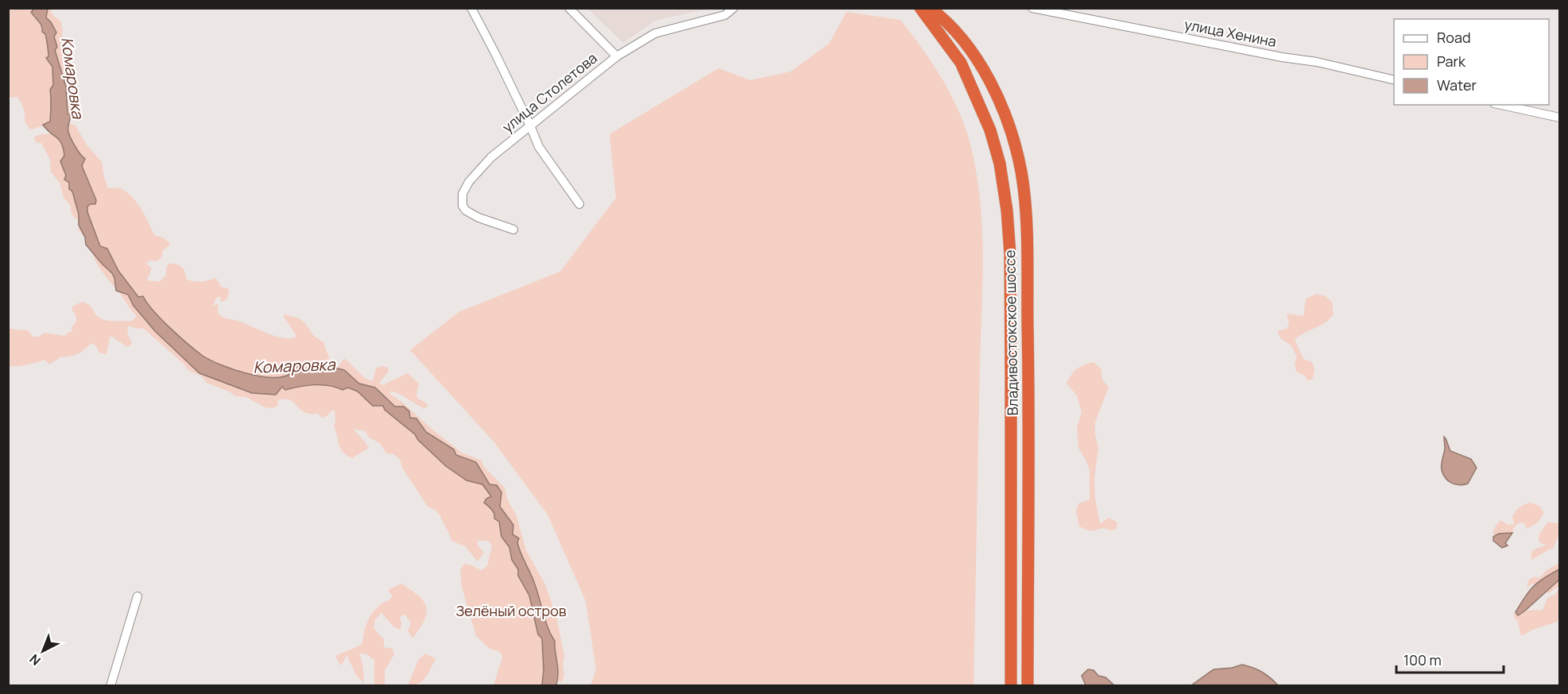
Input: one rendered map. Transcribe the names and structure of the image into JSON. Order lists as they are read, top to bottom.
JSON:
{
  "streets": {
    "highway": ["Владивостокское шоссе"],
    "street": ["улица Хенина", "улица Столетова"]
  },
  "water": ["Комаровка"],
  "parks": ["Зелёный остров"],
  "legend": ["Road", "Park", "Water"],
  "scale_bar": "100 m",
  "north": "bottom left"
}
